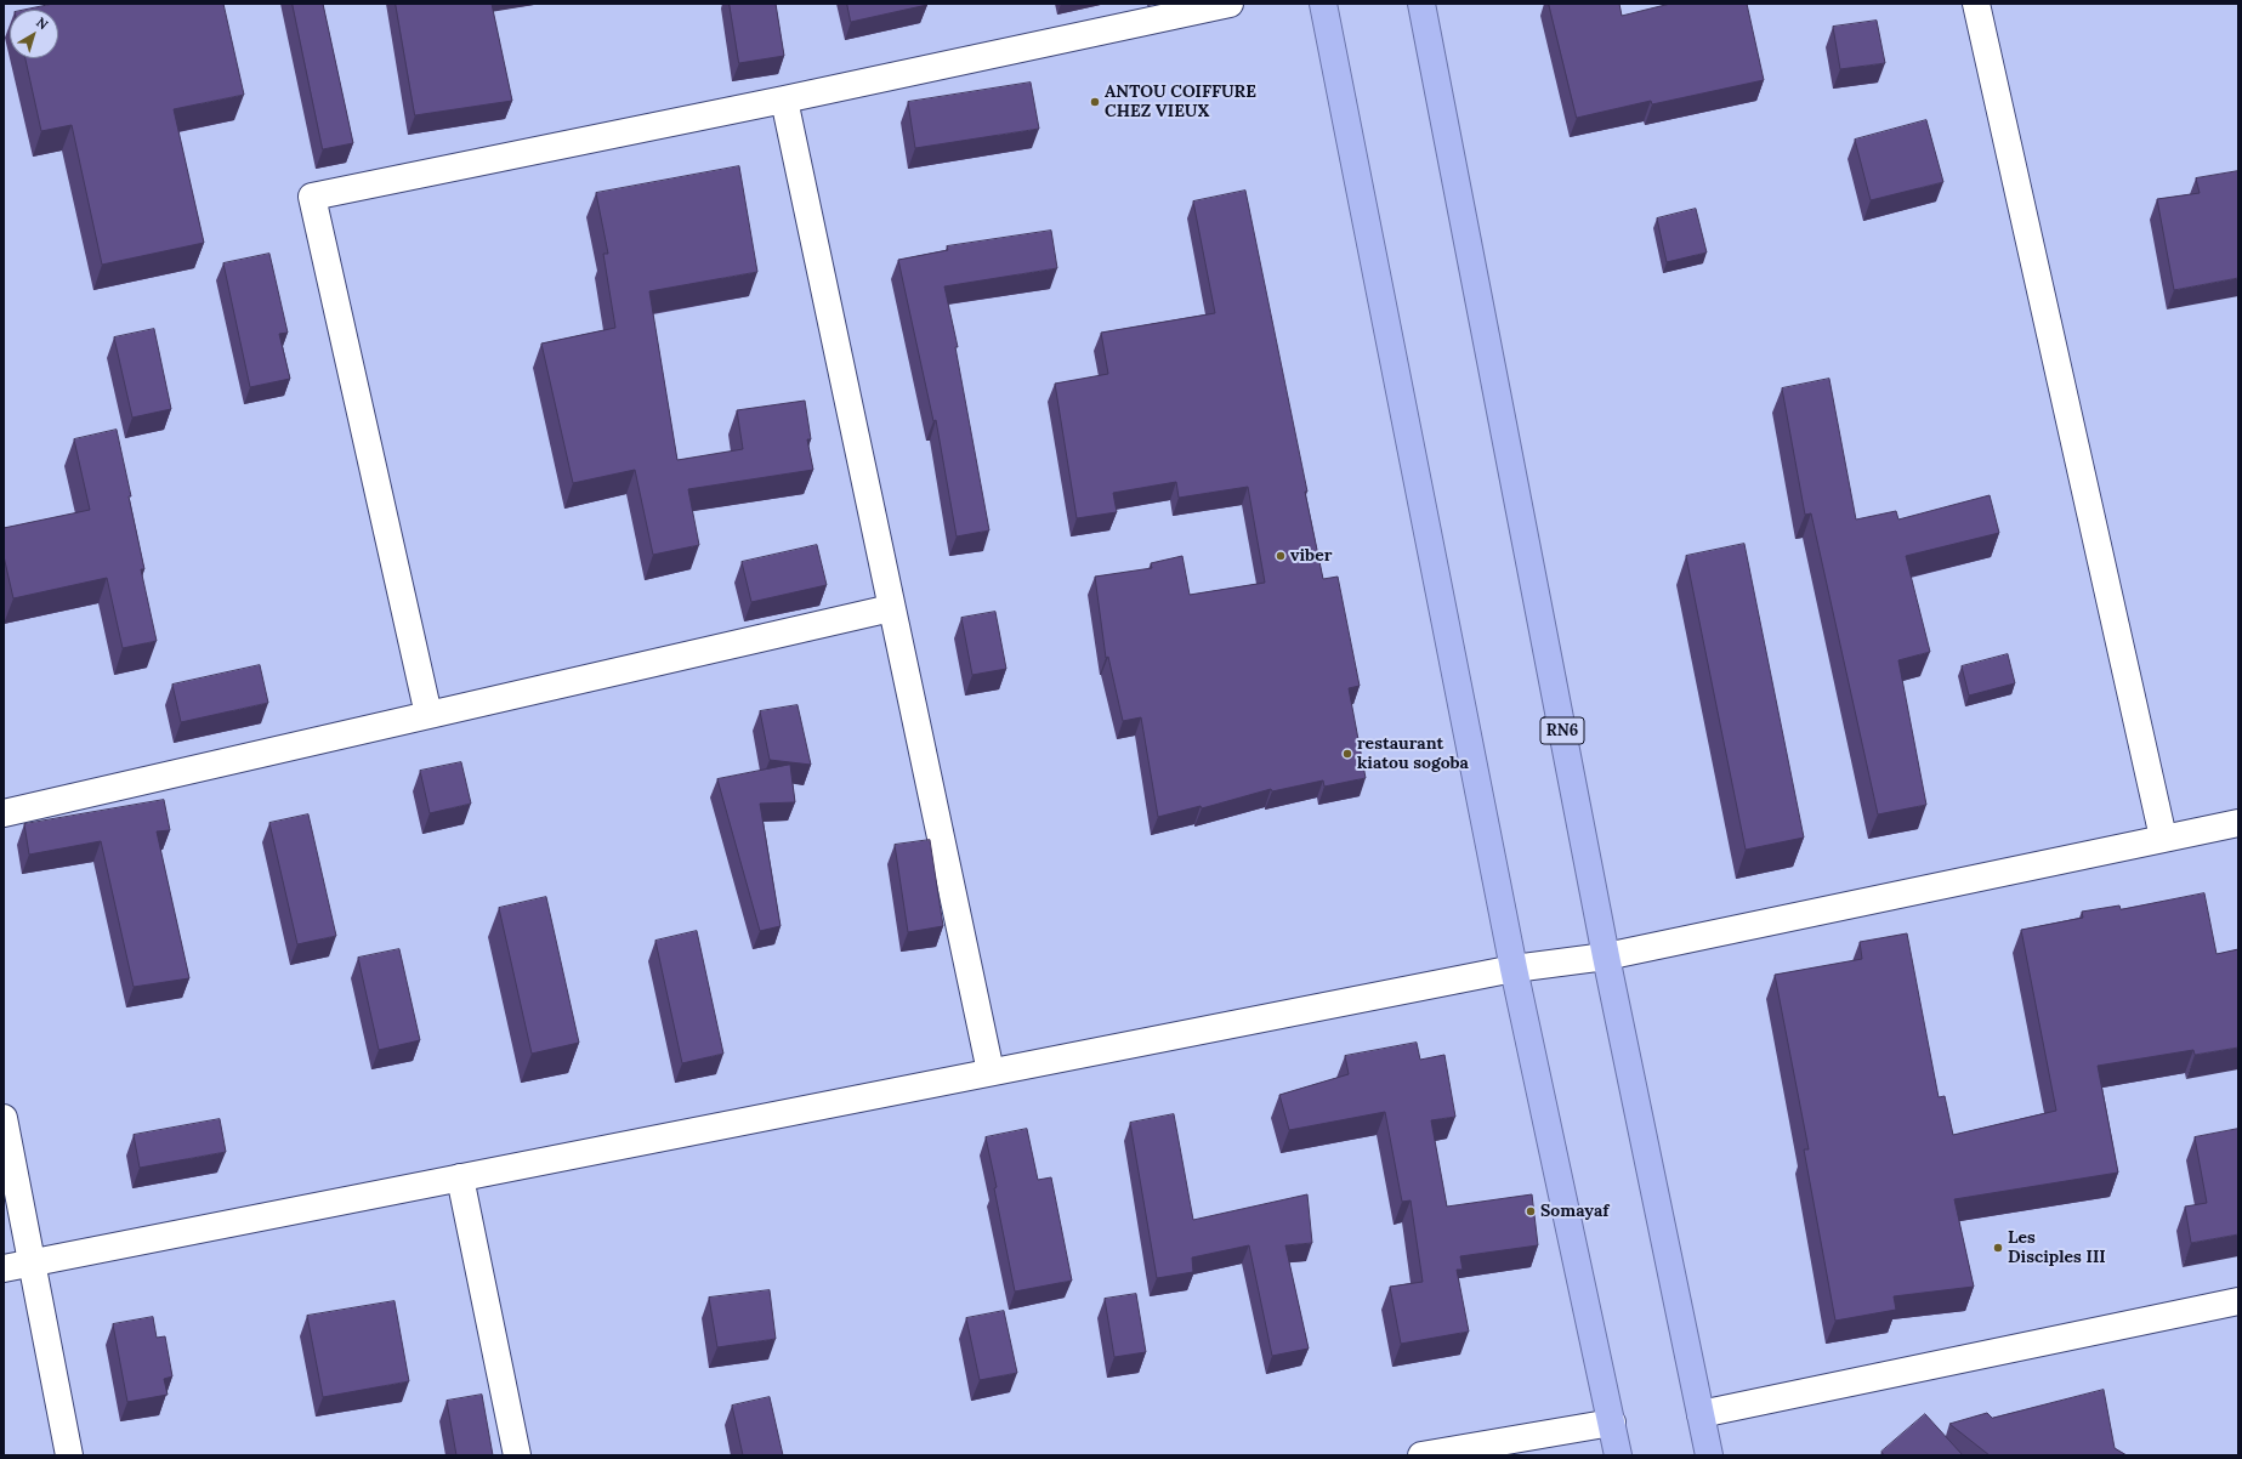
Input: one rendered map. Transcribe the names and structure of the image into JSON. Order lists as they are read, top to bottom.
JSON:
{
  "streets": {
    "highway": ["RN6"]
  },
  "places": [
    "ANTOU COIFFURE CHEZ VIEUX",
    "viber",
    "restaurant kiatou sogoba",
    "Somayaf",
    "Les Disciples III"
  ],
  "north": "top right"
}
